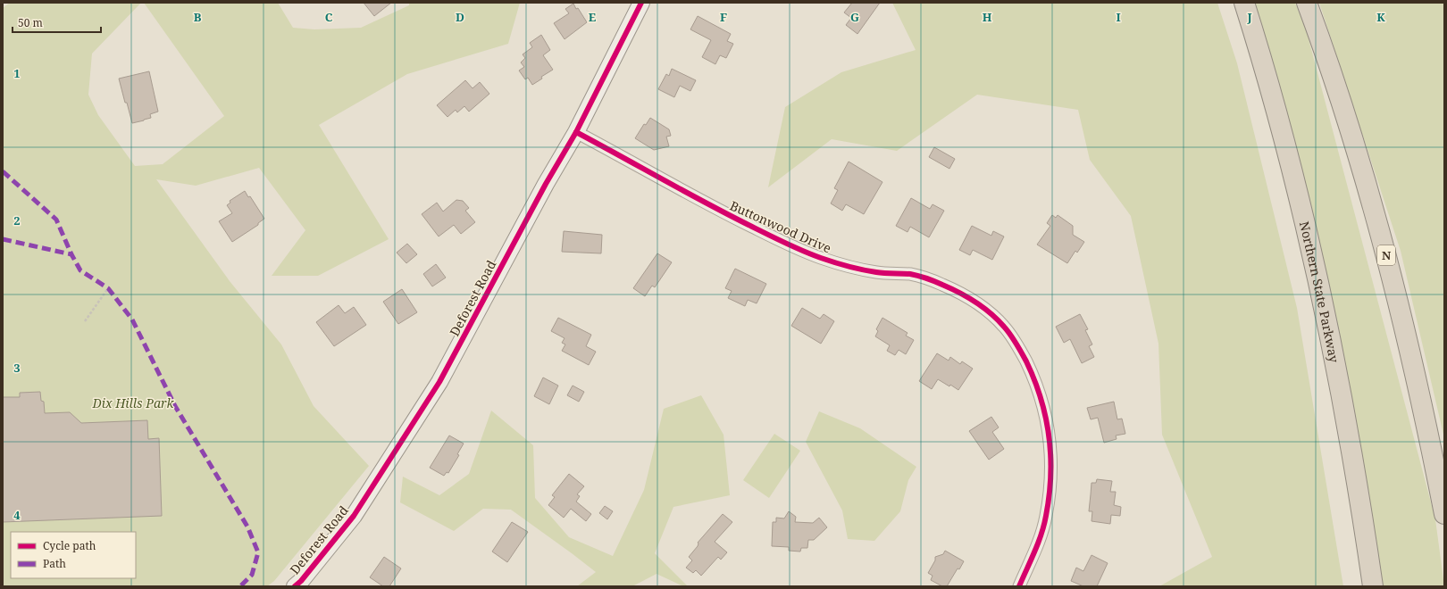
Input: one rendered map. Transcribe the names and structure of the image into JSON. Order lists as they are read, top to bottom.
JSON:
{
  "streets": {
    "highway": ["N", "Northern State Parkway"],
    "street": ["Buttonwood Drive", "Deforest Road"]
  },
  "crossings": [
    ["Buttonwood Drive", "Deforest Road"]
  ],
  "parks": ["Dix Hills Park"],
  "legend": ["Cycle path", "Path"],
  "scale_bar": "50 m",
  "grid": {
    "columns": [
      "B",
      "C",
      "D",
      "E",
      "F",
      "G",
      "H",
      "I",
      "J",
      "K"
    ],
    "rows": [
      "1",
      "2",
      "3",
      "4"
    ]
  }
}
